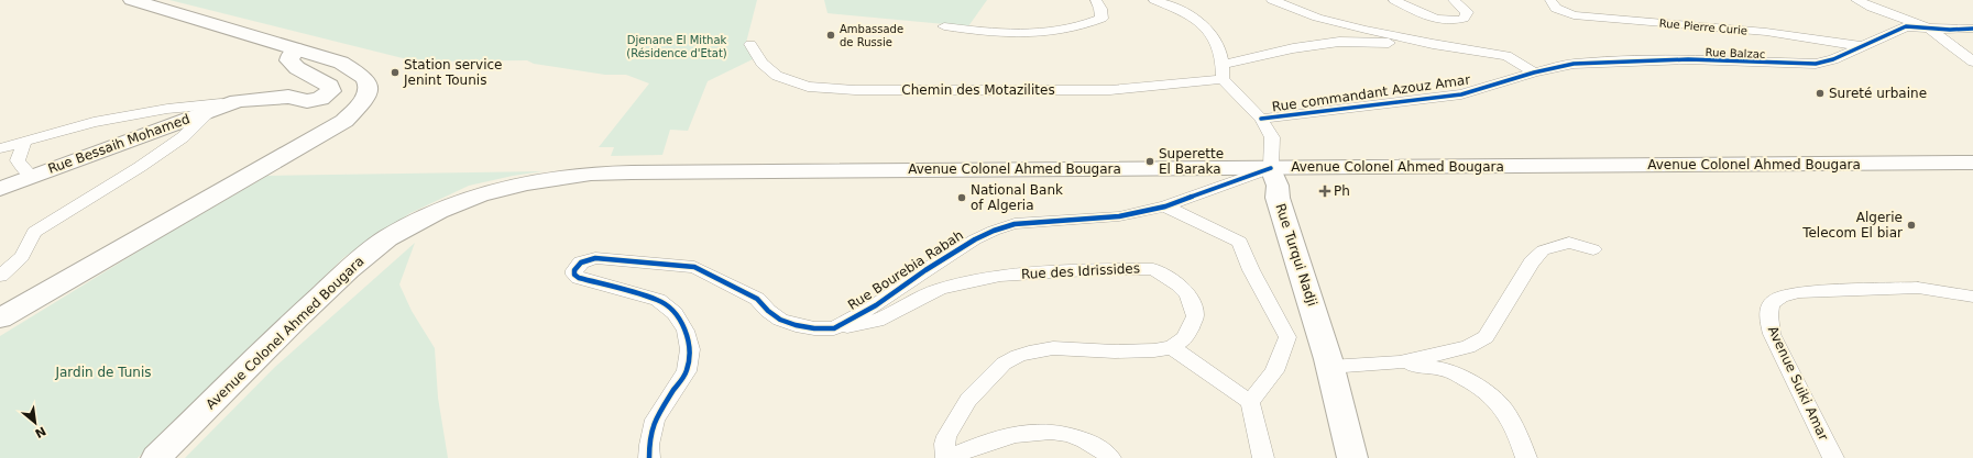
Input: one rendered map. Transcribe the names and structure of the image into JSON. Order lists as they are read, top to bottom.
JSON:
{
  "streets": {
    "main road": ["Rue Bessaih Mohamed", "Avenue Colonel Ahmed Bougara", "Rue Turqui Nadji"],
    "street": [
      "Rue Pierre Curie",
      "Rue Balzac",
      "Chemin des Motazilites",
      "Rue commandant Azouz Amar",
      "Rue Bourebia Rabah",
      "Rue des Idrissides",
      "Avenue Suiki Amar"
    ]
  },
  "crossings": [
    ["Rue Pierre Curie", "Rue Balzac"],
    ["Rue Balzac", "Rue commandant Azouz Amar"],
    ["Chemin des Motazilites", "Rue Turqui Nadji"],
    ["Rue commandant Azouz Amar", "Rue Turqui Nadji"],
    ["Avenue Colonel Ahmed Bougara", "Rue Turqui Nadji"],
    ["Avenue Colonel Ahmed Bougara", "Rue Bourebia Rabah"],
    ["Rue Turqui Nadji", "Rue Bourebia Rabah"],
    ["Rue Bourebia Rabah", "Rue des Idrissides"]
  ],
  "parks": ["Djenane El Mithak (Résidence d'Etat)", "Jardin de Tunis"],
  "places": {
    "other": [
      "Ambassade de Russie",
      "Station service Jenint Tounis",
      "Sureté urbaine",
      "Superette El Baraka",
      "National Bank of Algeria",
      "Algerie Telecom El biar"
    ],
    "health": ["Ph"]
  },
  "north": "bottom right"
}
